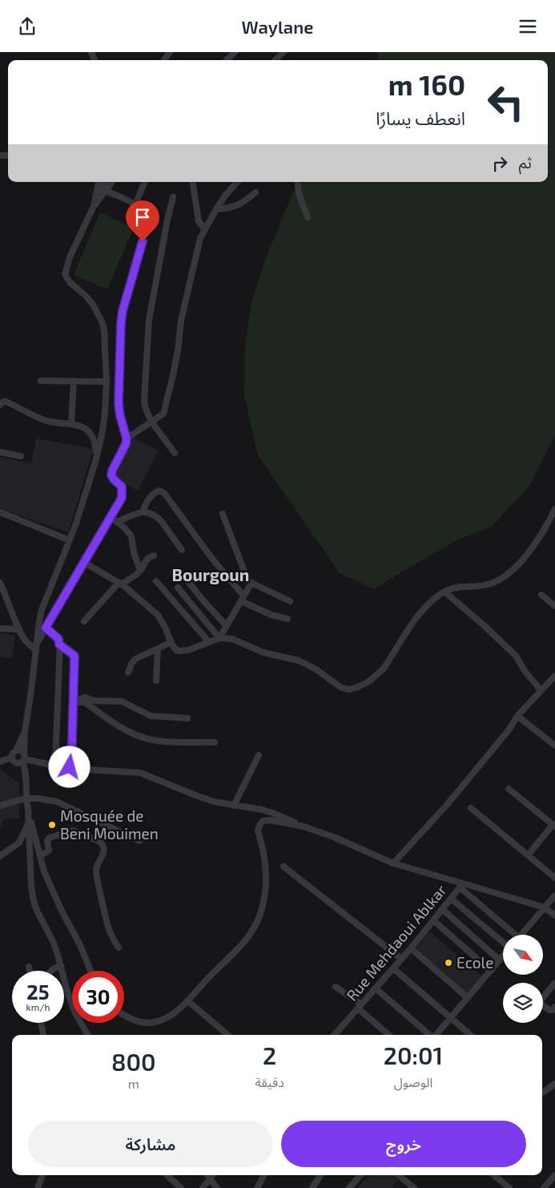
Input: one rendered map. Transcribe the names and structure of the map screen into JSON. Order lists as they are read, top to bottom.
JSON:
{
  "streets": {
    "street": ["Rue Mehdaoui Ablkar"]
  },
  "districts": ["Bourgoun"],
  "places": ["Mosquée de Beni Mouimen", "Ecole"],
  "north": "bottom right",
  "page": {
    "header": "Waylane",
    "turn": ["160 m", "انعطف يسارًا"],
    "then": "ثم",
    "speed": "25 km/h",
    "limit": "30",
    "eta": [
      "20:01",
      "الوصول",
      "2",
      "دقيقة",
      "800",
      "m"
    ],
    "buttons": ["خروج", "مشاركة"]
  }
}
